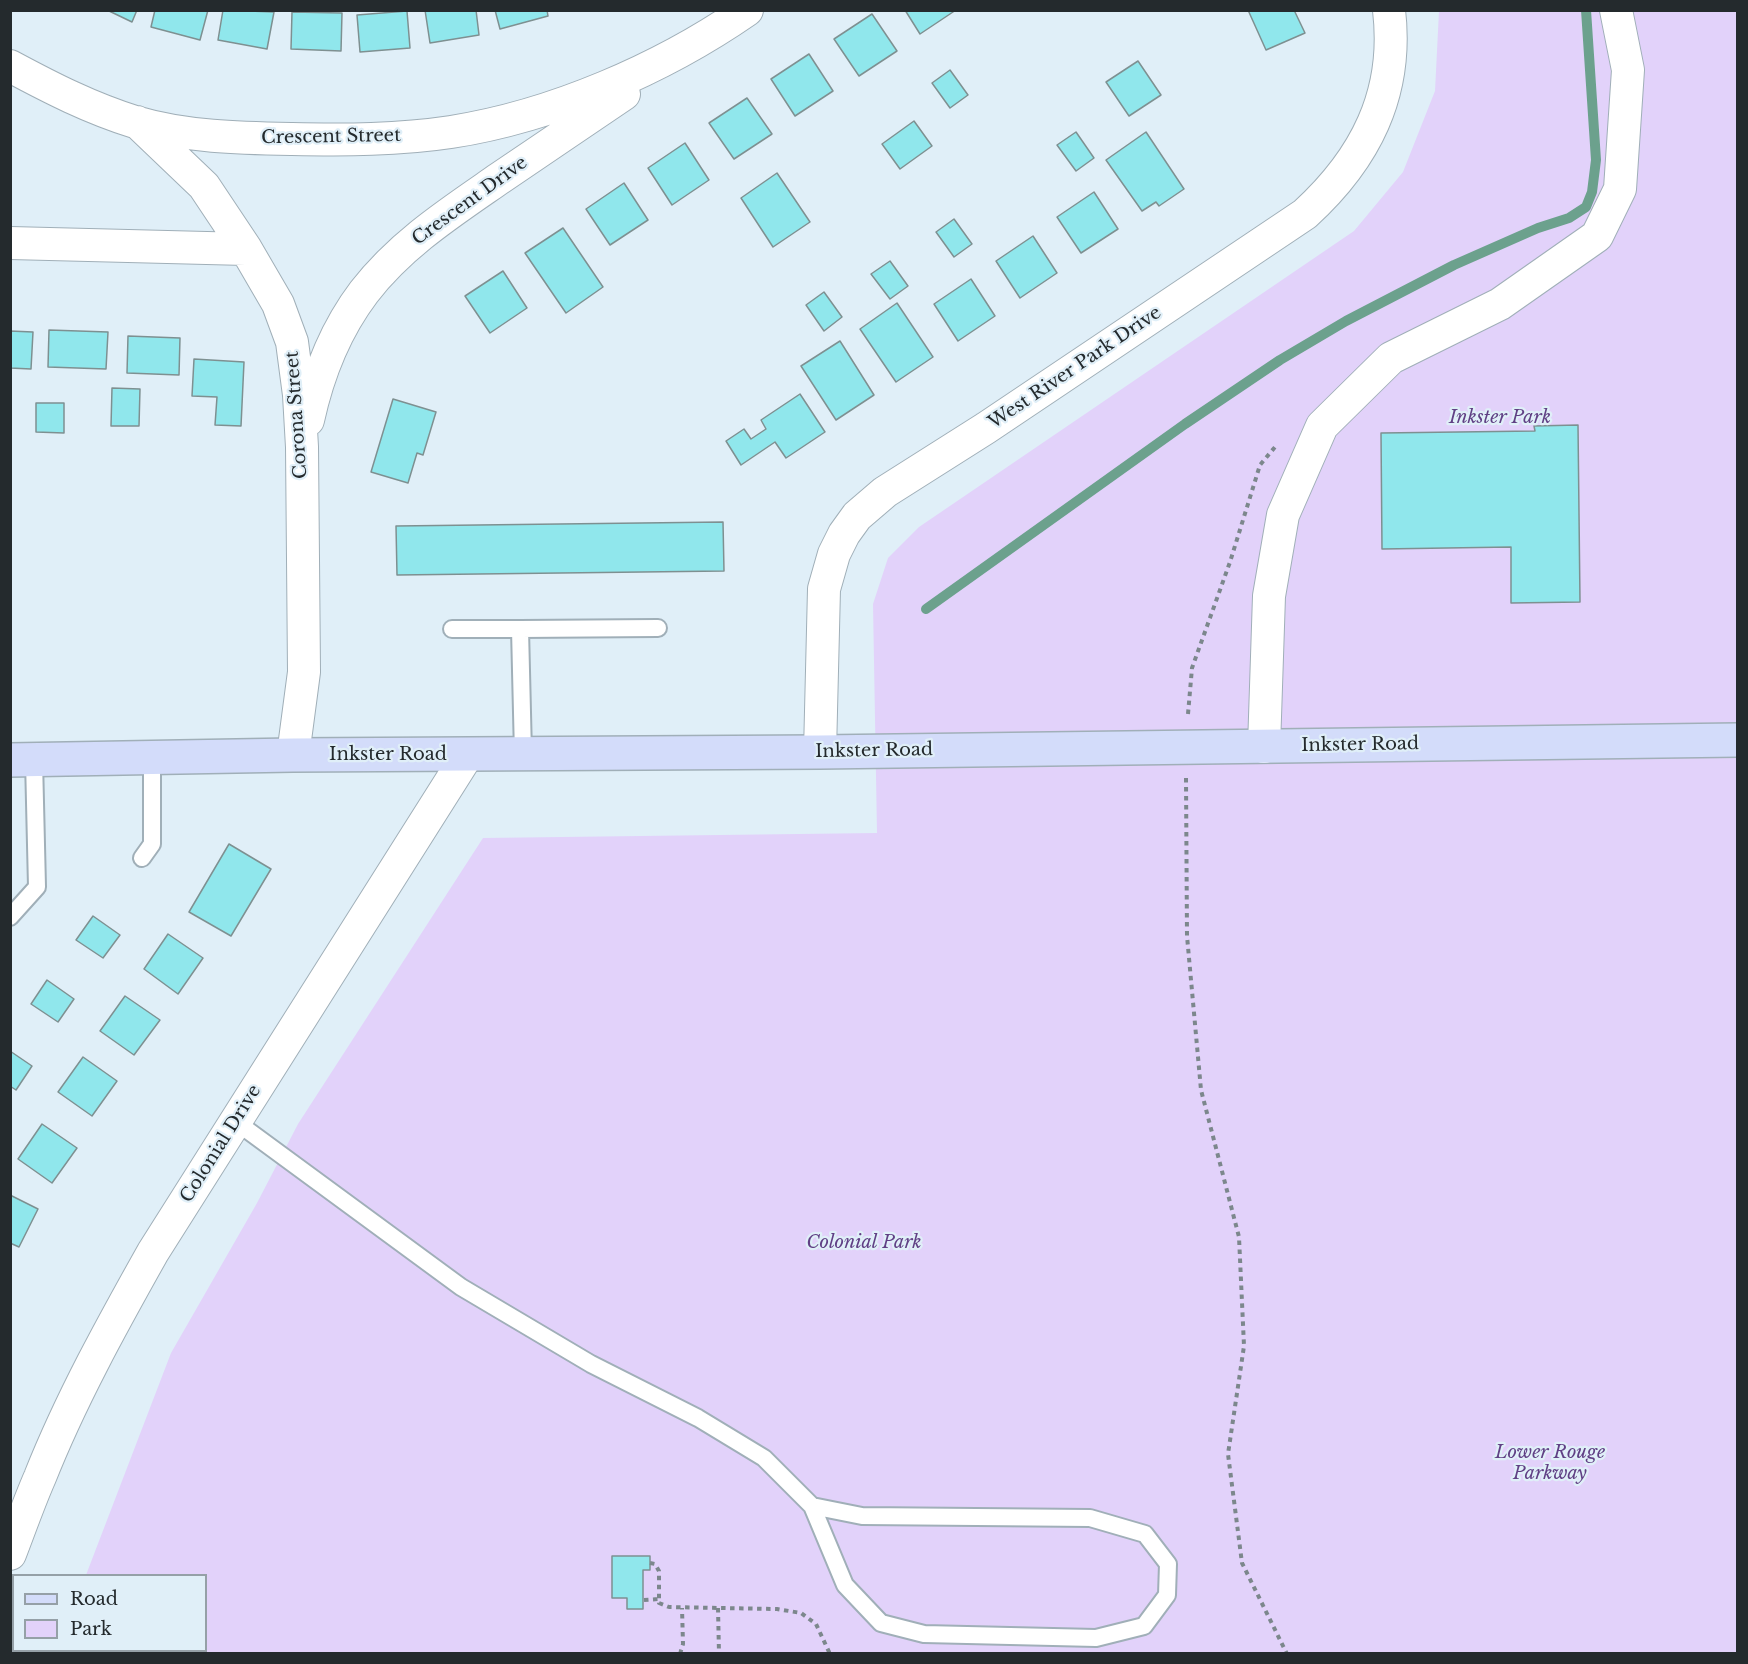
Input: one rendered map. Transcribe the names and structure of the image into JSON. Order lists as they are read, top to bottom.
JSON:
{
  "streets": {
    "main road": ["Inkster Road"],
    "street": [
      "Crescent Street",
      "Crescent Drive",
      "West River Park Drive",
      "Corona Street",
      "Colonial Drive"
    ]
  },
  "crossings": [
    ["Crescent Street", "Crescent Drive"],
    ["Crescent Street", "Corona Street"],
    ["Crescent Drive", "Corona Street"],
    ["West River Park Drive", "Inkster Road"],
    ["Corona Street", "Inkster Road"],
    ["Inkster Road", "Colonial Drive"]
  ],
  "parks": ["Inkster Park", "Colonial Park", "Lower Rouge Parkway"],
  "legend": ["Road", "Park"]
}
